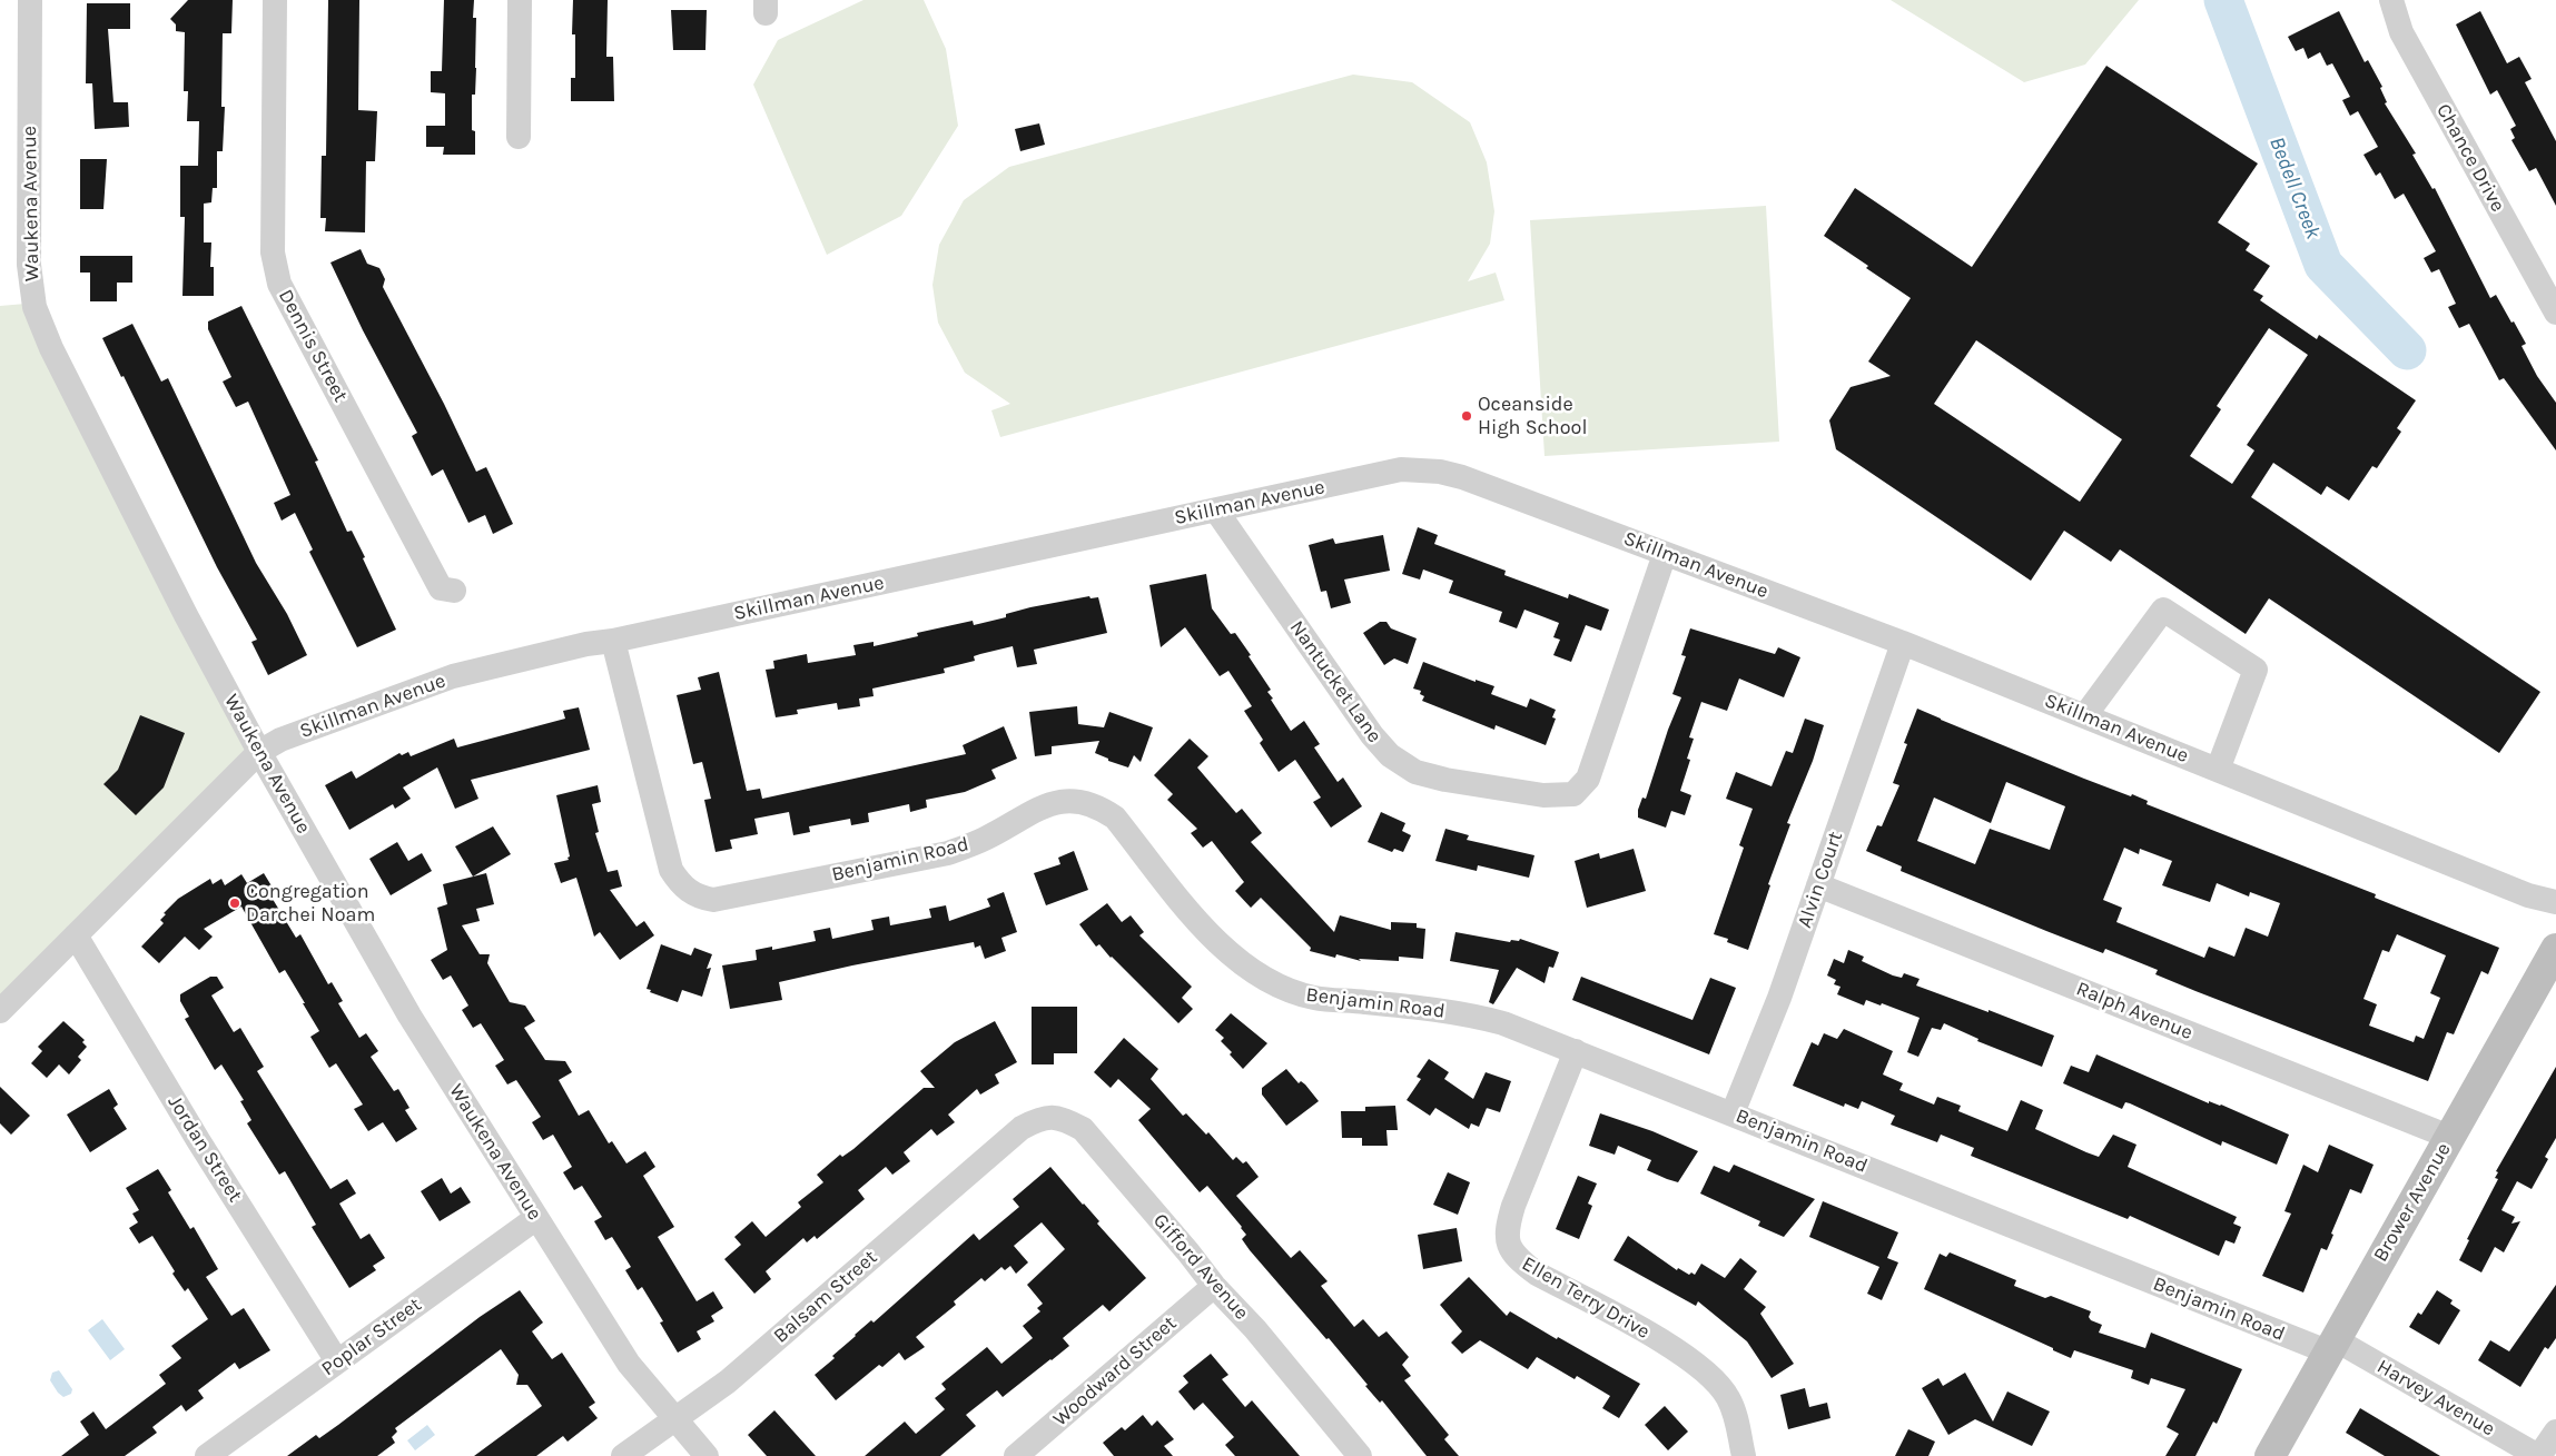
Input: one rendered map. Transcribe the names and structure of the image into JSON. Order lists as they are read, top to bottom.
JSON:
{
  "streets": {
    "main road": ["Brower Avenue"],
    "street": [
      "Chance Drive",
      "Waukena Avenue",
      "Dennis Street",
      "Skillman Avenue",
      "Nantucket Lane",
      "Benjamin Road",
      "Alvin Court",
      "Ralph Avenue",
      "Jordan Street",
      "Gifford Avenue",
      "Balsam Street",
      "Ellen Terry Drive",
      "Poplar Street",
      "Woodward Street",
      "Harvey Avenue"
    ]
  },
  "crossings": [
    ["Waukena Avenue", "Skillman Avenue"],
    ["Waukena Avenue", "Balsam Street"],
    ["Waukena Avenue", "Poplar Street"],
    ["Skillman Avenue", "Nantucket Lane"],
    ["Skillman Avenue", "Benjamin Road"],
    ["Skillman Avenue", "Alvin Court"],
    ["Skillman Avenue", "Jordan Street"],
    ["Benjamin Road", "Alvin Court"],
    ["Benjamin Road", "Brower Avenue"],
    ["Benjamin Road", "Ellen Terry Drive"],
    ["Benjamin Road", "Harvey Avenue"],
    ["Alvin Court", "Ralph Avenue"],
    ["Ralph Avenue", "Brower Avenue"],
    ["Jordan Street", "Poplar Street"],
    ["Brower Avenue", "Harvey Avenue"],
    ["Gifford Avenue", "Balsam Street"],
    ["Gifford Avenue", "Woodward Street"]
  ],
  "water": ["Bedell Creek"],
  "places": ["Oceanside High School", "Congregation Darchei Noam"]
}
